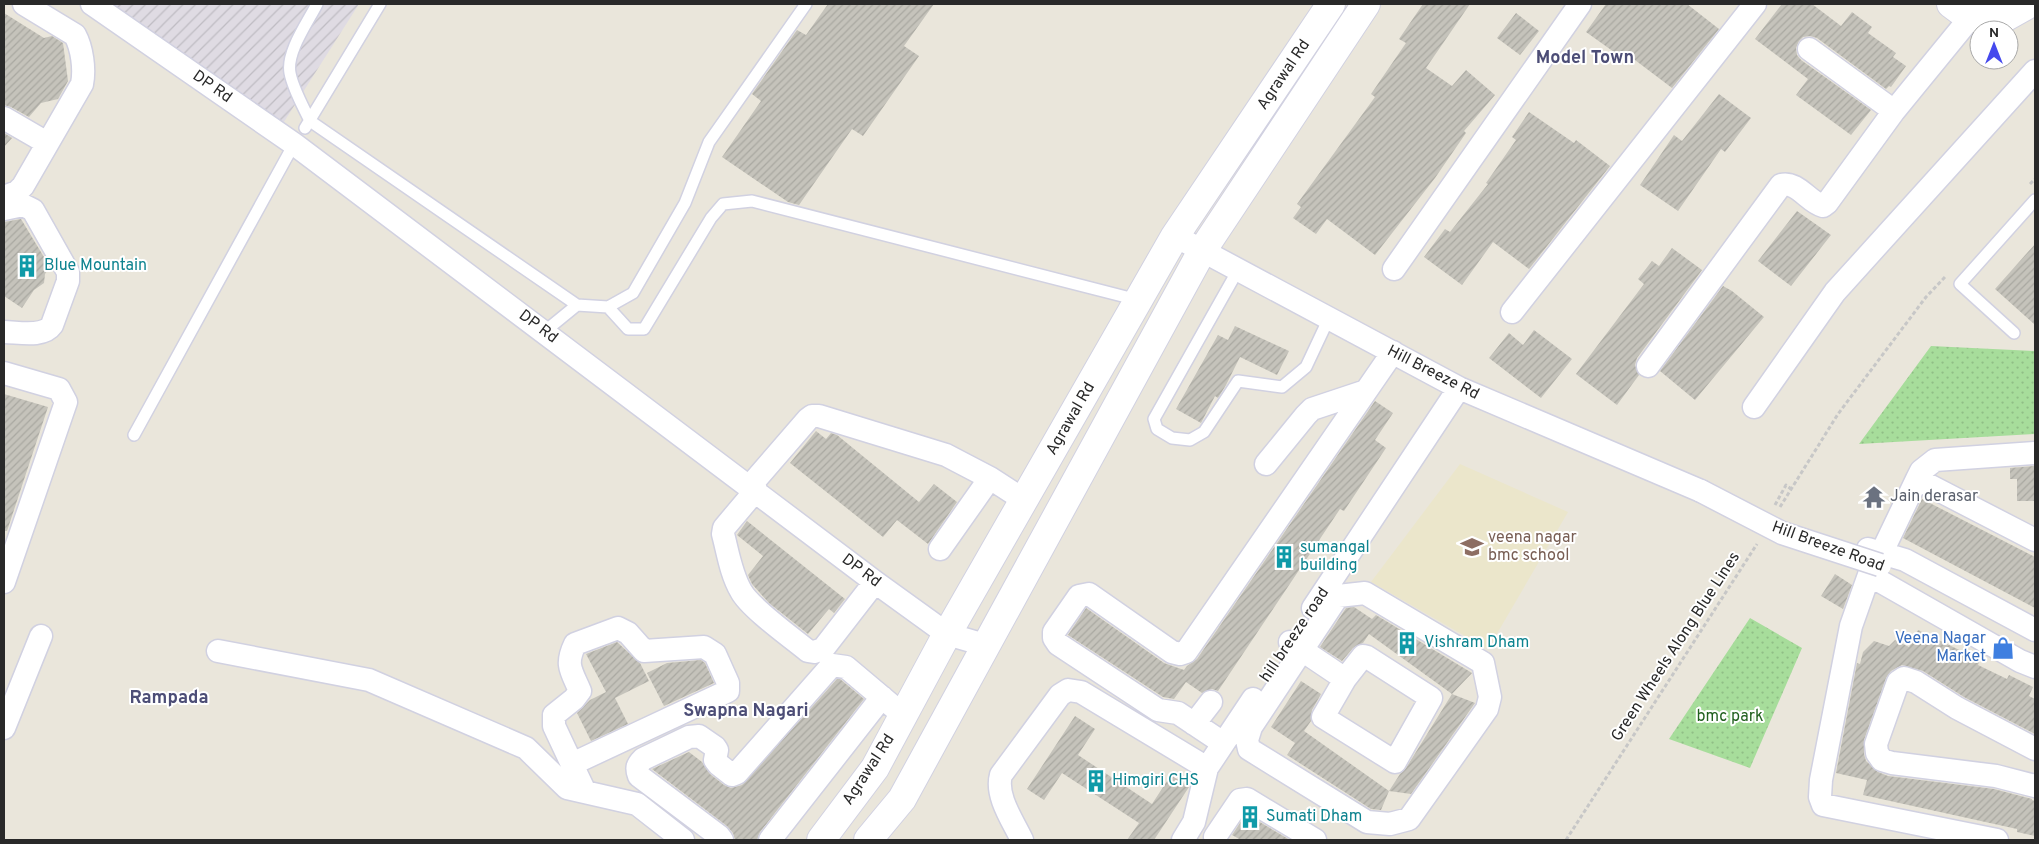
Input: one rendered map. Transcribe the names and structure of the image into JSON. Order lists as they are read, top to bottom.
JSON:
{
  "streets": {
    "street": [
      "Agrawal Rd",
      "DP Rd",
      "Hill Breeze Rd",
      "Hill Breeze Road",
      "hill breeze road"
    ],
    "path": ["Green Wheels Along Blue Lines"]
  },
  "crossings": [
    ["Agrawal Rd", "DP Rd"],
    ["Agrawal Rd", "Hill Breeze Rd"],
    ["Hill Breeze Rd", "Hill Breeze Road"],
    ["Hill Breeze Rd", "hill breeze road"]
  ],
  "districts": ["Model Town", "Rampada", "Swapna Nagari"],
  "parks": ["bmc park"],
  "places": {
    "building": [
      "Blue Mountain",
      "sumangal building",
      "Vishram Dham",
      "Himgiri CHS",
      "Sumati Dham"
    ],
    "temple": ["Jain derasar"],
    "school or university": ["veena nagar bmc school"],
    "shop": ["Veena Nagar Market"]
  },
  "north": "top"
}
